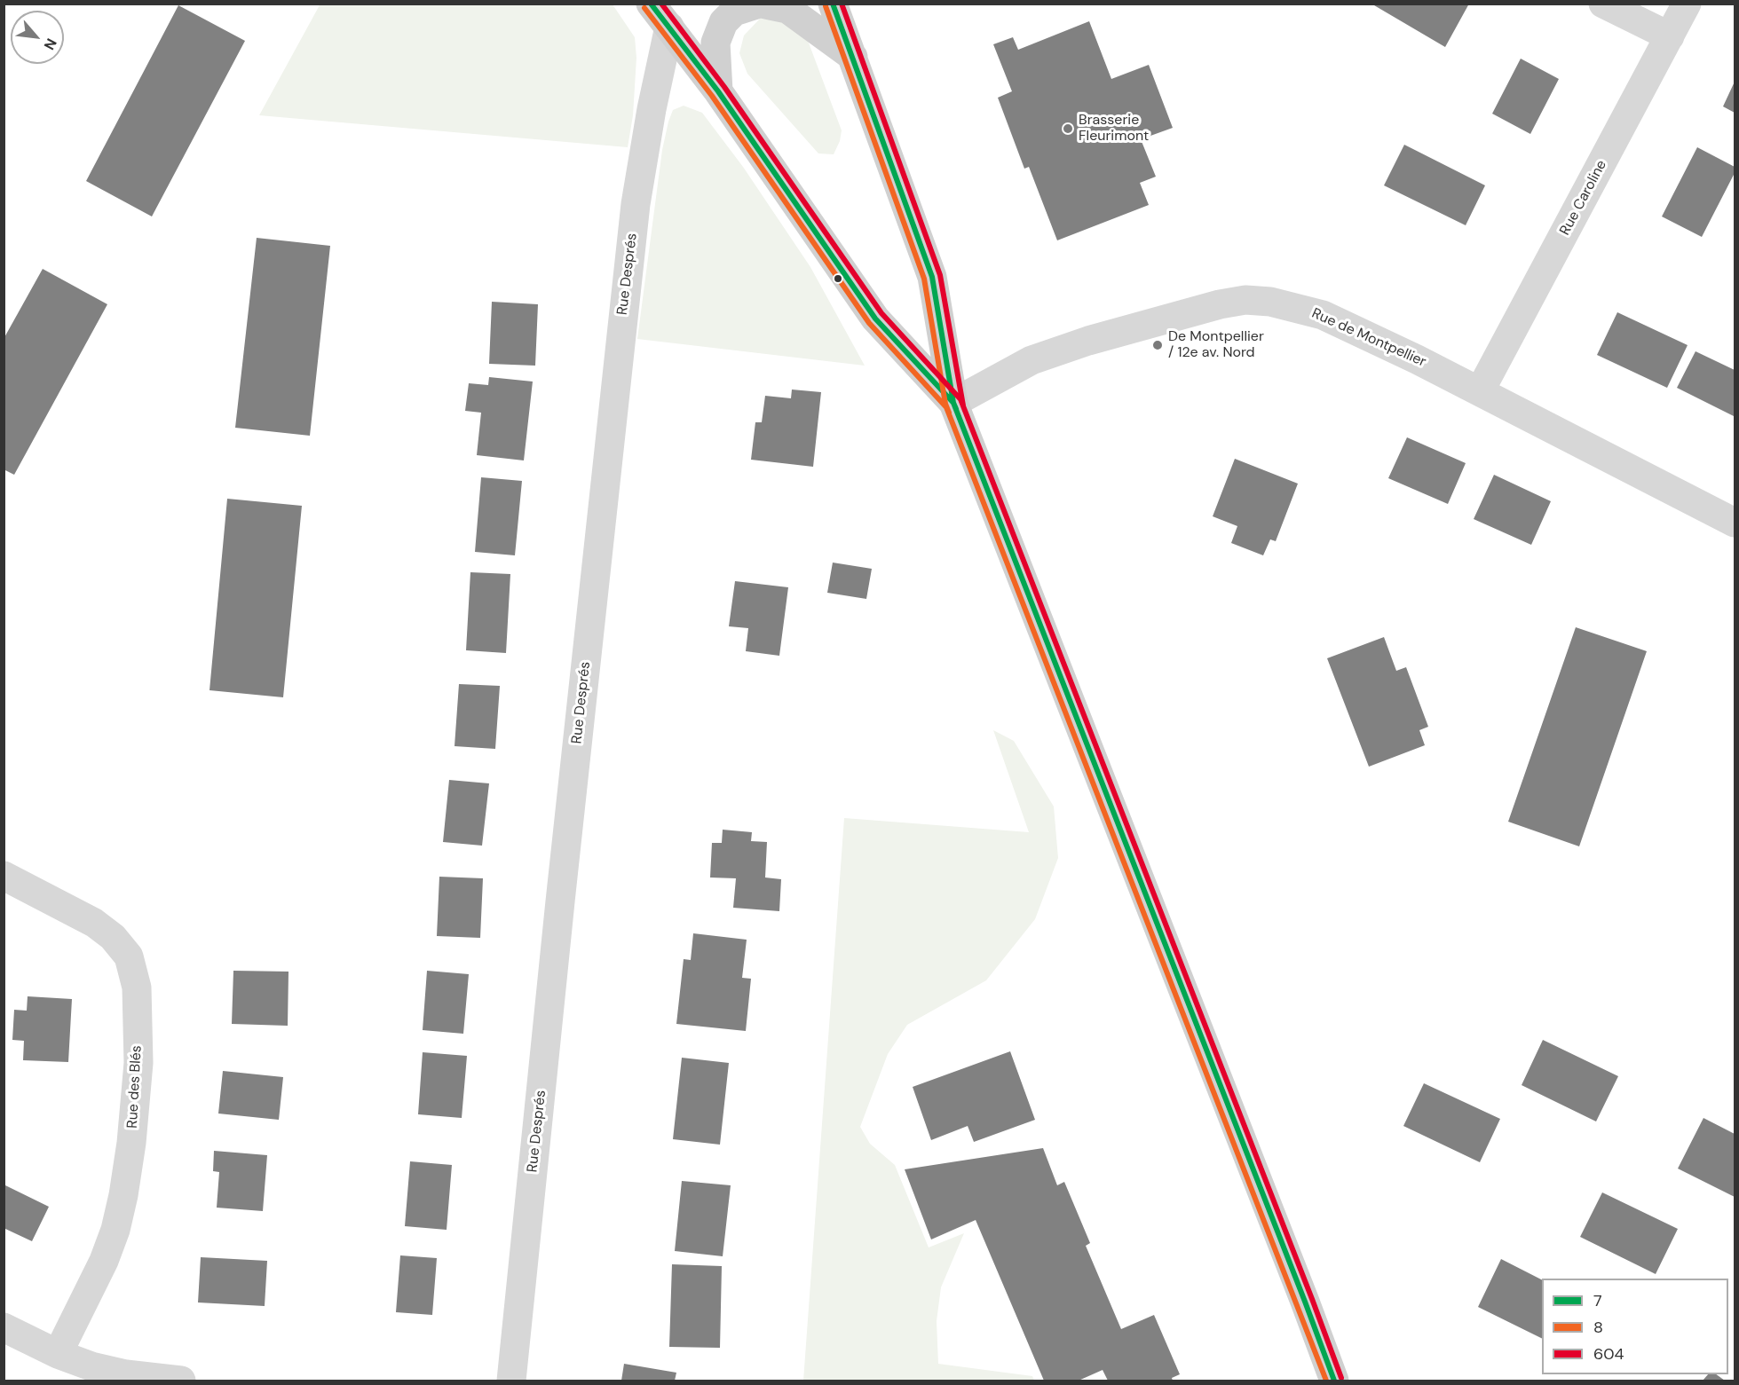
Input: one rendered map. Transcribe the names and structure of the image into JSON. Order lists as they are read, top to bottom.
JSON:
{
  "streets": {
    "street": [
      "Rue Caroline",
      "Rue Després",
      "Rue de Montpellier",
      "Rue des Blés"
    ]
  },
  "crossings": [
    ["Rue Caroline", "Rue de Montpellier"]
  ],
  "places": ["Brasserie Fleurimont", "De Montpellier / 12e av. Nord"],
  "lines": ["transit line 7", "transit line 604", "transit line 8"],
  "legend": ["7", "8", "604"],
  "north": "bottom right"
}
